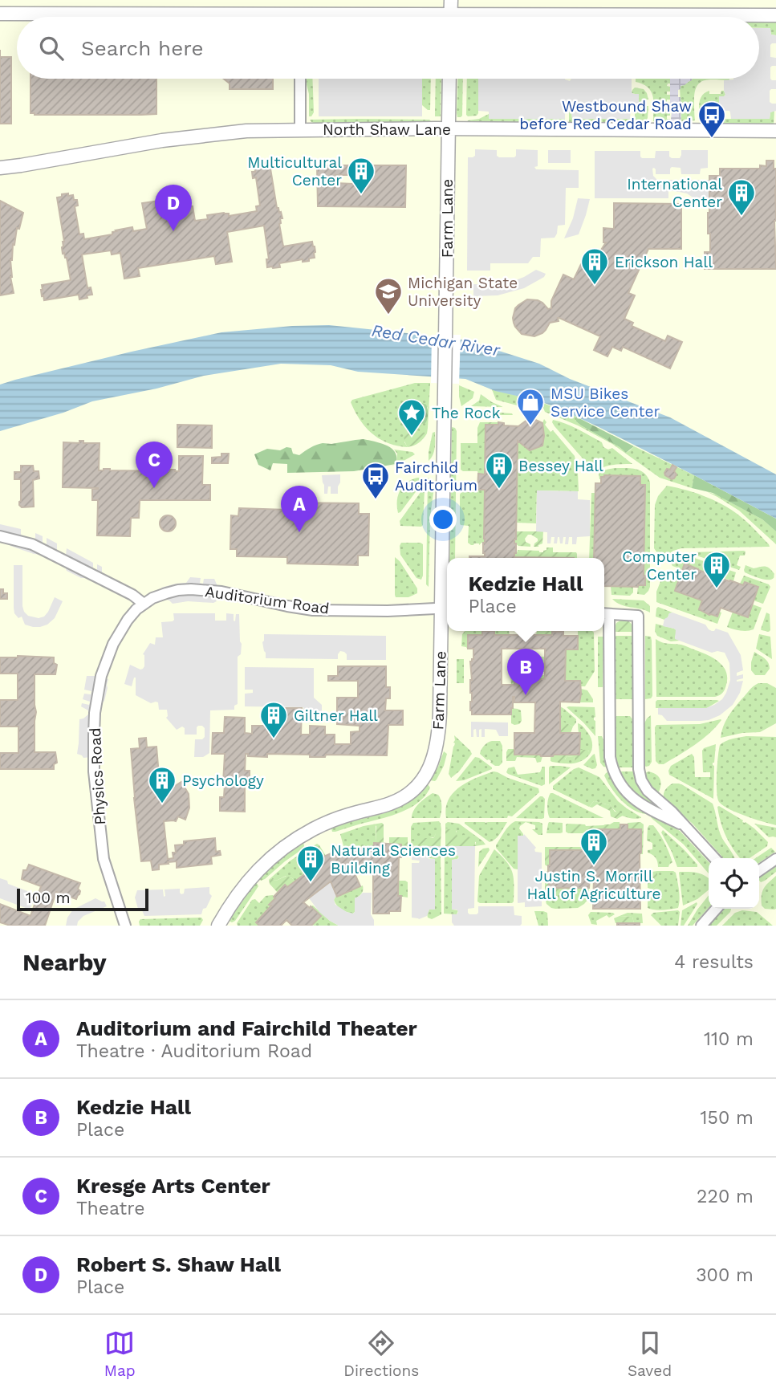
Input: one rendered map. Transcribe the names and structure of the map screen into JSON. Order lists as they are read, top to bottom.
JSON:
{
  "streets": {
    "street": [
      "North Shaw Lane",
      "Farm Lane",
      "Auditorium Road",
      "Physics Road"
    ]
  },
  "crossings": [
    ["North Shaw Lane", "Farm Lane"],
    ["Farm Lane", "Auditorium Road"],
    ["Auditorium Road", "Physics Road"]
  ],
  "water": ["Red Cedar River"],
  "places": {
    "bus stop": ["Westbound Shaw before Red Cedar Road", "Fairchild Auditorium"],
    "building": [
      "Multicultural Center",
      "International Center",
      "Erickson Hall",
      "Bessey Hall",
      "Computer Center",
      "Giltner Hall",
      "Psychology",
      "Justin S. Morrill Hall of Agriculture",
      "Natural Sciences Building"
    ],
    "school or university": ["Michigan State University"],
    "shop": ["MSU Bikes Service Center"],
    "place": ["The Rock"]
  },
  "scale_bar": "100 m",
  "page": {
    "search": "Search here",
    "pins": [
      "D",
      "C",
      "A",
      "B"
    ],
    "popup": ["Kedzie Hall", "Place"],
    "scale": "100 m",
    "heading": ["Nearby", "4 results"],
    "list": [
      {
        "mark": "A",
        "name": "Auditorium and Fairchild Theater",
        "note": "Theatre · Auditorium Road",
        "value": "110 m"
      },
      {
        "mark": "B",
        "name": "Kedzie Hall",
        "note": "Place",
        "value": "150 m"
      },
      {
        "mark": "C",
        "name": "Kresge Arts Center",
        "note": "Theatre",
        "value": "220 m"
      },
      {
        "mark": "D",
        "name": "Robert S. Shaw Hall",
        "note": "Place",
        "value": "300 m"
      }
    ],
    "nav": ["Map", "Directions", "Saved"]
  }
}
